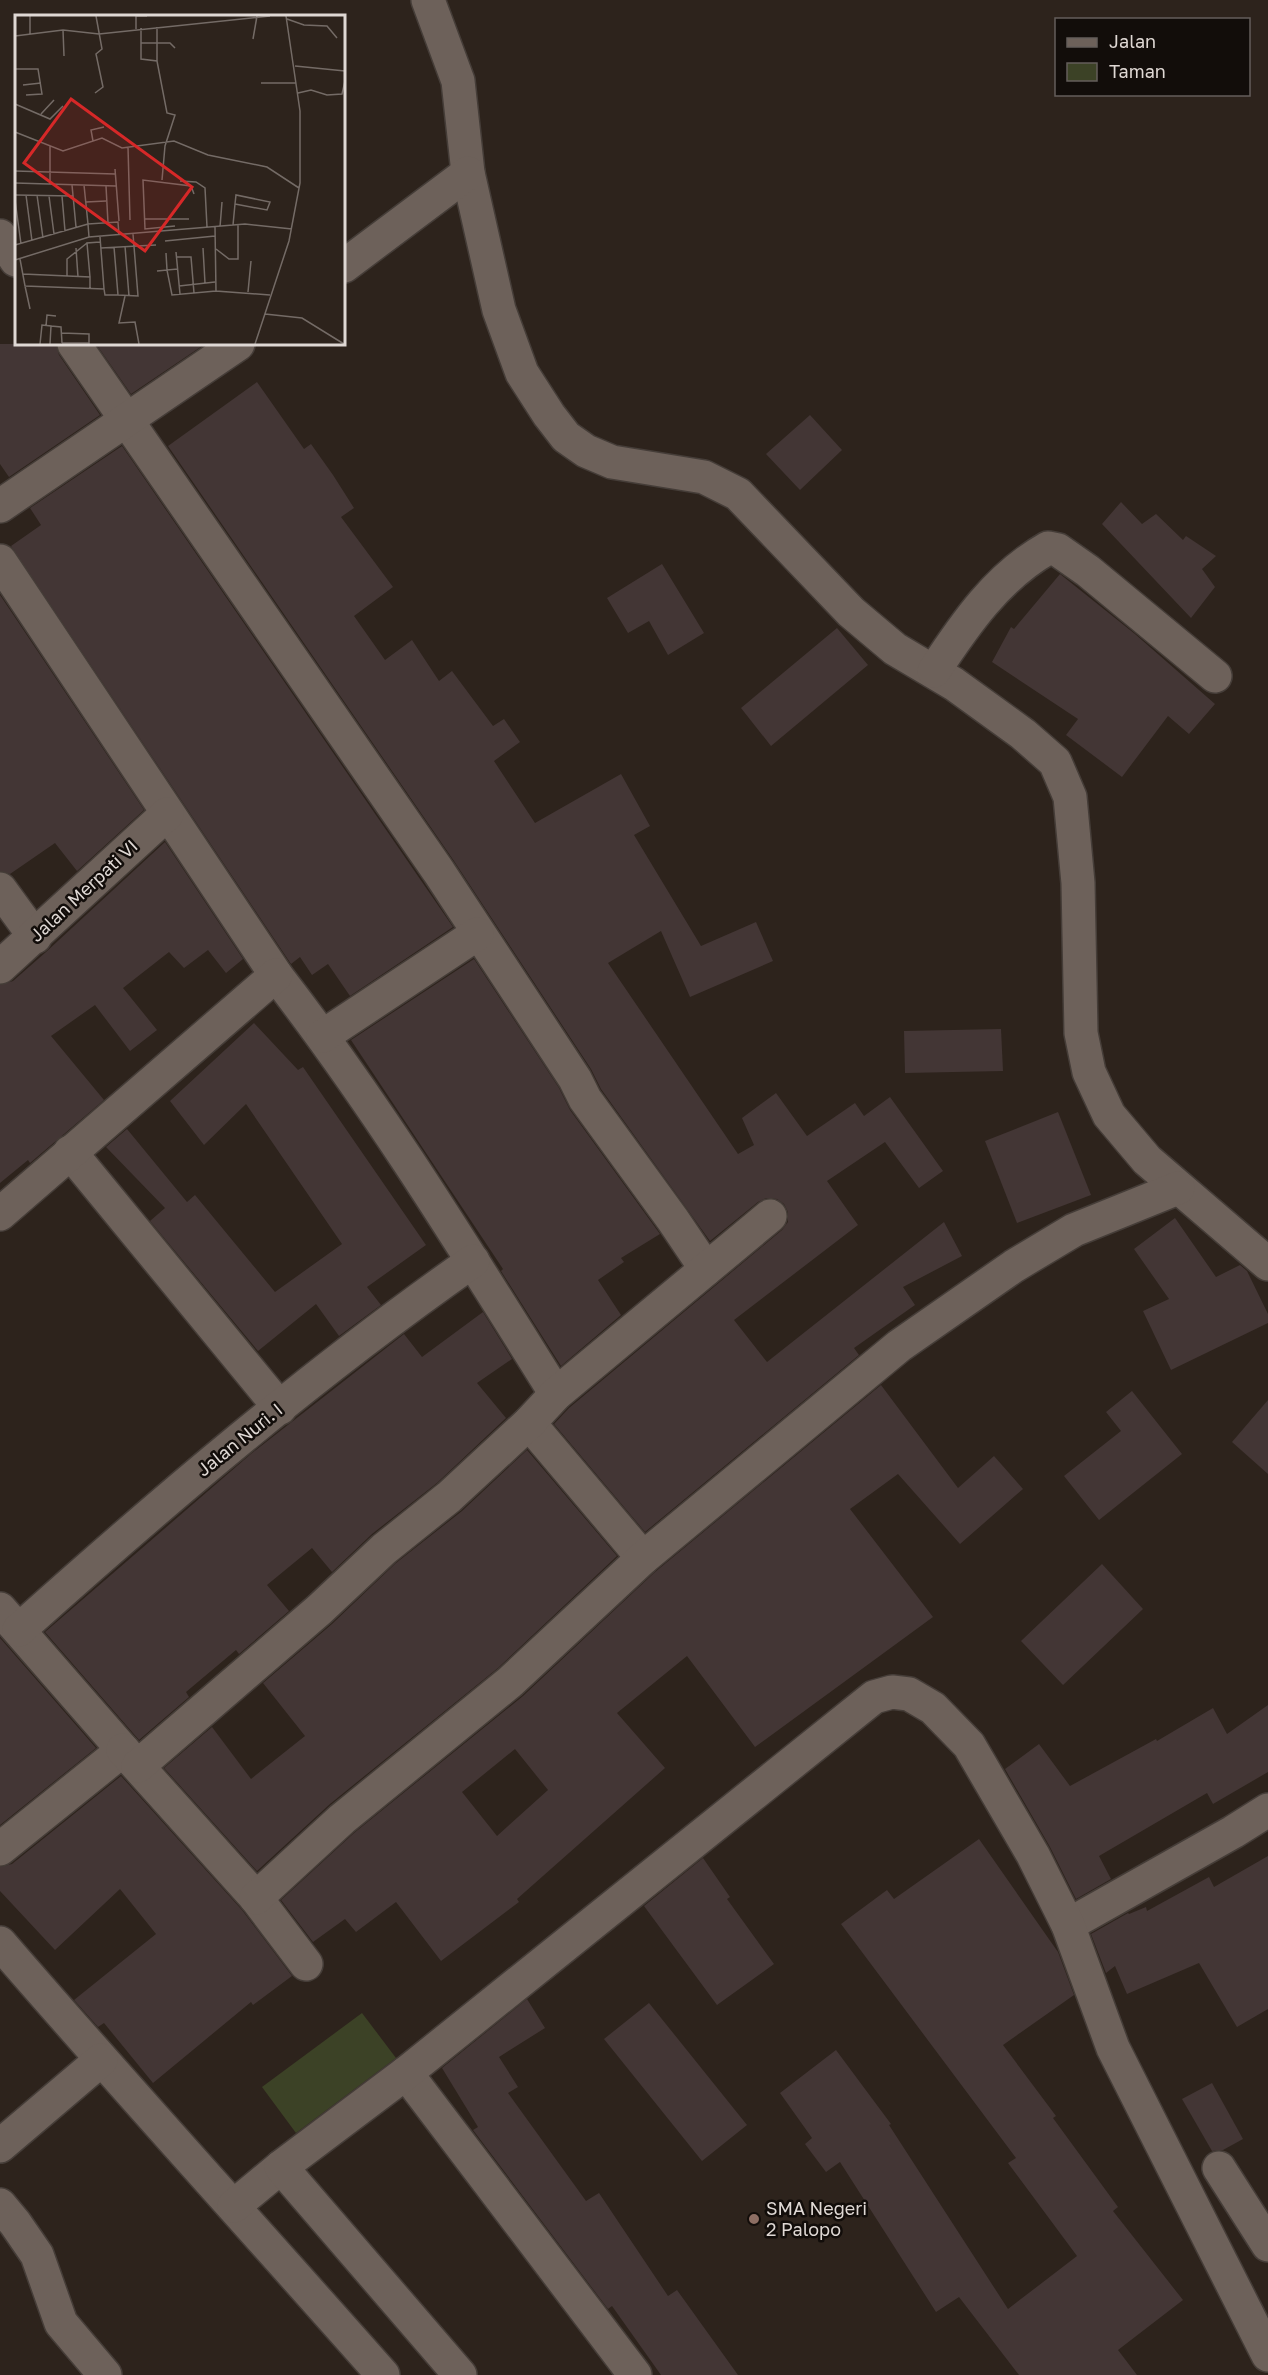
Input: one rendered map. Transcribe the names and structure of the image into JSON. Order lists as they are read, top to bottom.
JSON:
{
  "streets": {
    "street": ["Jalan Merpati VI", "Jalan Nuri. I"]
  },
  "places": ["SMA Negeri 2 Palopo"],
  "legend": ["Jalan", "Taman"]
}
